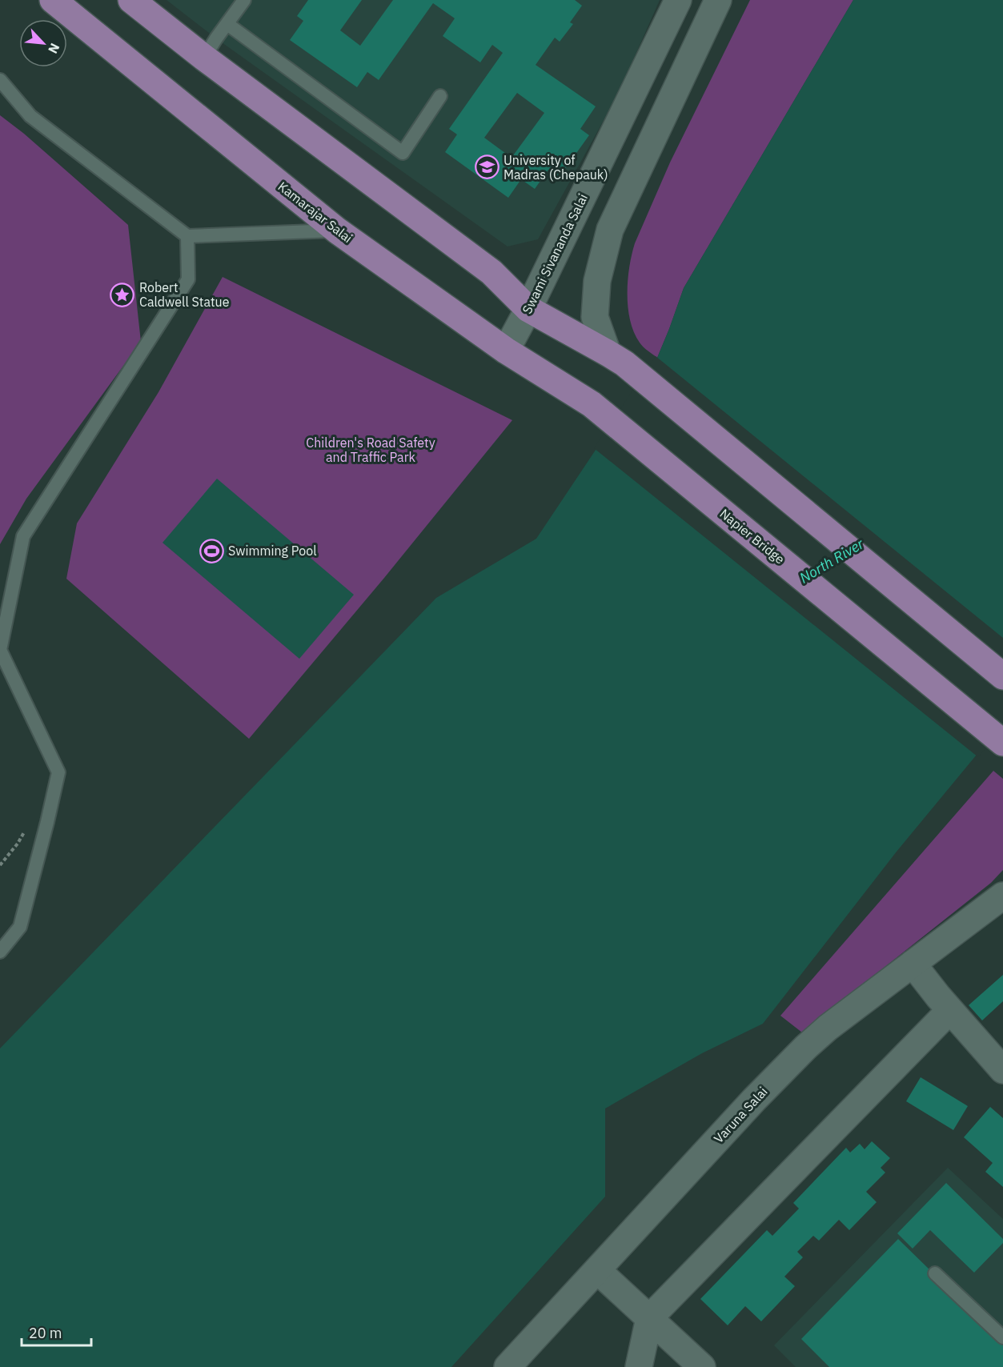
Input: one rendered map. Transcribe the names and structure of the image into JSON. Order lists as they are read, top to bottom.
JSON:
{
  "streets": {
    "main road": ["Kamarajar Salai", "Napier Bridge"],
    "street": ["Swami Sivananda Salai", "Varuna Salai"]
  },
  "crossings": [
    ["Kamarajar Salai", "Swami Sivananda Salai"],
    ["Kamarajar Salai", "Napier Bridge"]
  ],
  "water": ["North River"],
  "parks": ["Children's Road Safety and Traffic Park"],
  "places": {
    "school or university": ["University of Madras (Chepauk)"],
    "place": ["Robert Caldwell Statue"],
    "sports": ["Swimming Pool"]
  },
  "scale_bar": "20 m",
  "north": "bottom right"
}
